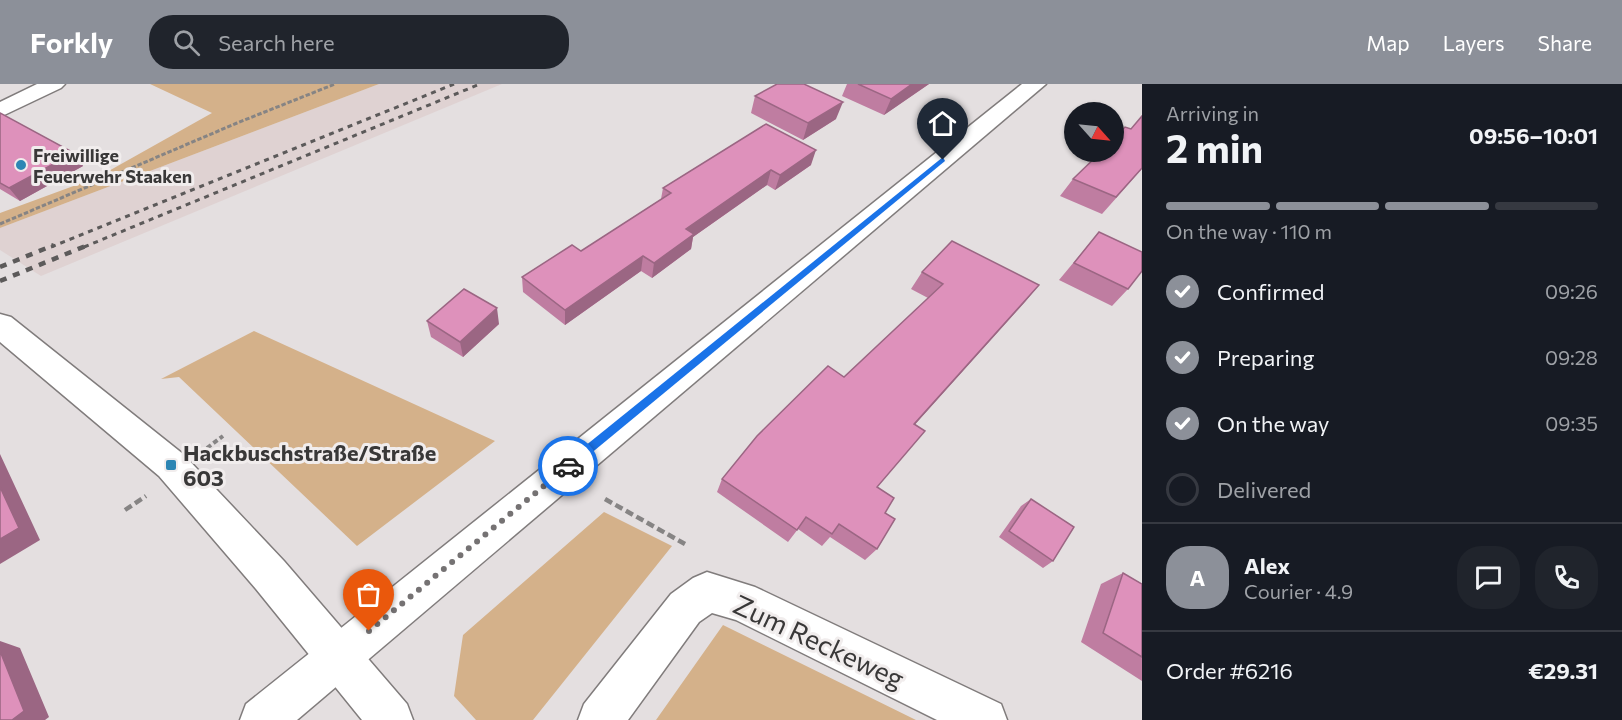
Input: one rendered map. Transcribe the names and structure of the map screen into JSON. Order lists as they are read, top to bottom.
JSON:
{
  "streets": {
    "street": ["Zum Reckeweg"]
  },
  "places": {
    "other": ["Freiwillige Feuerwehr Staaken"],
    "transit": ["Hackbuschstraße/Straße 603"]
  },
  "north": "bottom right",
  "page": {
    "header": "Forkly",
    "search": "Search here",
    "nav": ["Map", "Layers", "Share"],
    "heading": ["2 min", "Arriving in", "09:56–10:01"],
    "panel": [
      "Alex",
      "Courier · 4.9",
      "Order #6216",
      "€29.31"
    ],
    "bar": "On the way · 110 m",
    "list": [
      ["Confirmed", "09:26"],
      ["Preparing", "09:28"],
      ["On the way", "09:35"],
      "Delivered"
    ],
    "round": "A"
  }
}
